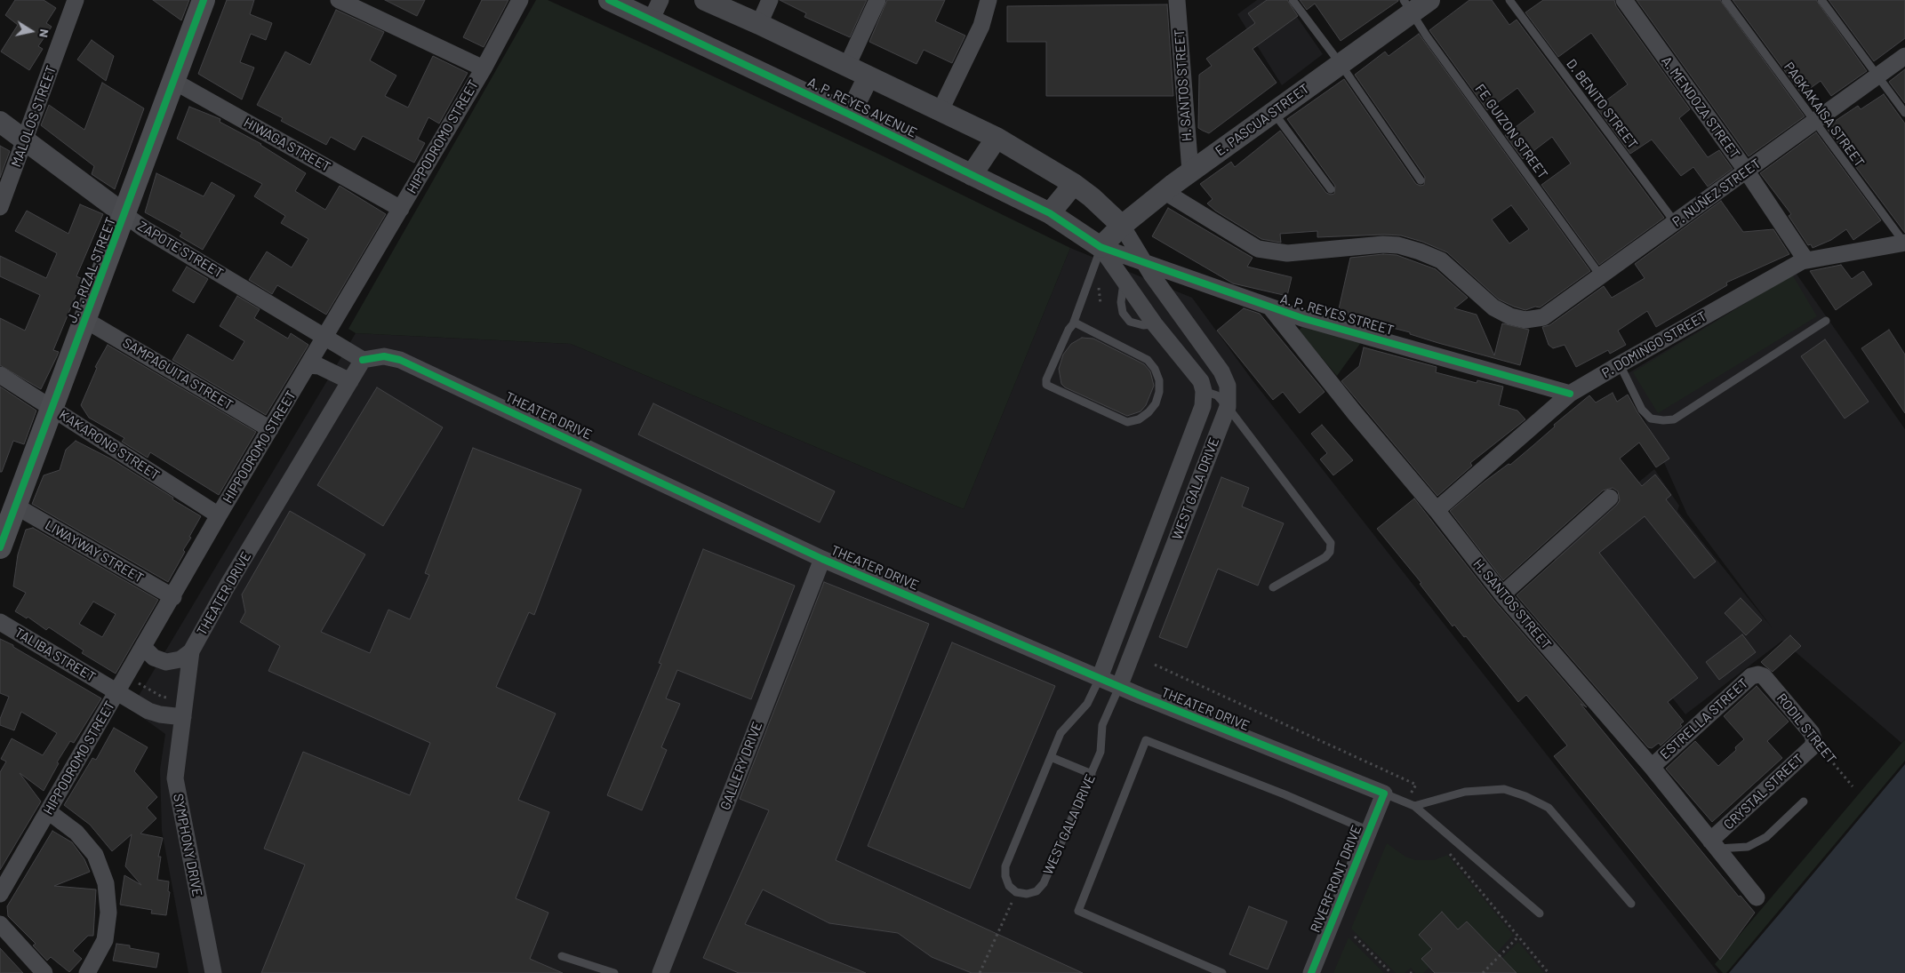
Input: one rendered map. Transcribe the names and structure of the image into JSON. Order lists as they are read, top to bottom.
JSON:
{
  "streets": {
    "main road": ["J. P. RIZAL STREET"],
    "street": [
      "H. SANTOS STREET",
      "A. P. REYES AVENUE",
      "A. MENDOZA STREET",
      "MALOLOS STREET",
      "E. PASCUA STREET",
      "HIPPODROMO STREET",
      "HIWAGA STREET",
      "P. NUÑEZ STREET",
      "ZAPOTE STREET",
      "A. P. REYES STREET",
      "P. DOMINGO STREET",
      "SAMPAGUITA STREET",
      "THEATER DRIVE",
      "KAKARONG STREET",
      "WEST GALA DRIVE",
      "LIWAYWAY STREET",
      "TALIBA STREET",
      "ESTRELLA STREET",
      "RODIL STREET",
      "GALLERY DRIVE",
      "CRYSTAL STREET",
      "SYMPHONY DRIVE",
      "RIVERFRONT DRIVE"
    ],
    "lane": ["D. BENITO STREET", "PAGKAKAISA STREET", "FE GUIZON STREET"]
  },
  "crossings": [
    ["H. SANTOS STREET", "E. PASCUA STREET"],
    ["H. SANTOS STREET", "A. P. REYES STREET"],
    ["H. SANTOS STREET", "P. DOMINGO STREET"],
    ["H. SANTOS STREET", "ESTRELLA STREET"],
    ["H. SANTOS STREET", "CRYSTAL STREET"],
    ["D. BENITO STREET", "P. NUÑEZ STREET"],
    ["A. P. REYES AVENUE", "E. PASCUA STREET"],
    ["A. P. REYES AVENUE", "A. P. REYES STREET"],
    ["A. MENDOZA STREET", "P. NUÑEZ STREET"],
    ["A. MENDOZA STREET", "P. DOMINGO STREET"],
    ["PAGKAKAISA STREET", "P. NUÑEZ STREET"],
    ["PAGKAKAISA STREET", "P. DOMINGO STREET"],
    ["MALOLOS STREET", "ZAPOTE STREET"],
    ["E. PASCUA STREET", "FE GUIZON STREET"],
    ["E. PASCUA STREET", "P. NUÑEZ STREET"],
    ["E. PASCUA STREET", "A. P. REYES STREET"],
    ["E. PASCUA STREET", "WEST GALA DRIVE"],
    ["FE GUIZON STREET", "P. NUÑEZ STREET"],
    ["HIPPODROMO STREET", "HIWAGA STREET"],
    ["HIPPODROMO STREET", "ZAPOTE STREET"],
    ["HIPPODROMO STREET", "SAMPAGUITA STREET"],
    ["HIPPODROMO STREET", "KAKARONG STREET"],
    ["HIPPODROMO STREET", "LIWAYWAY STREET"],
    ["HIPPODROMO STREET", "TALIBA STREET"],
    ["HIWAGA STREET", "J. P. RIZAL STREET"],
    ["ZAPOTE STREET", "J. P. RIZAL STREET"],
    ["ZAPOTE STREET", "THEATER DRIVE"],
    ["J. P. RIZAL STREET", "SAMPAGUITA STREET"],
    ["J. P. RIZAL STREET", "KAKARONG STREET"],
    ["J. P. RIZAL STREET", "LIWAYWAY STREET"],
    ["A. P. REYES STREET", "P. DOMINGO STREET"],
    ["A. P. REYES STREET", "WEST GALA DRIVE"],
    ["THEATER DRIVE", "WEST GALA DRIVE"],
    ["THEATER DRIVE", "TALIBA STREET"],
    ["THEATER DRIVE", "GALLERY DRIVE"],
    ["THEATER DRIVE", "SYMPHONY DRIVE"],
    ["THEATER DRIVE", "RIVERFRONT DRIVE"],
    ["TALIBA STREET", "SYMPHONY DRIVE"],
    ["ESTRELLA STREET", "RODIL STREET"],
    ["RODIL STREET", "CRYSTAL STREET"]
  ],
  "north": "right"
}
